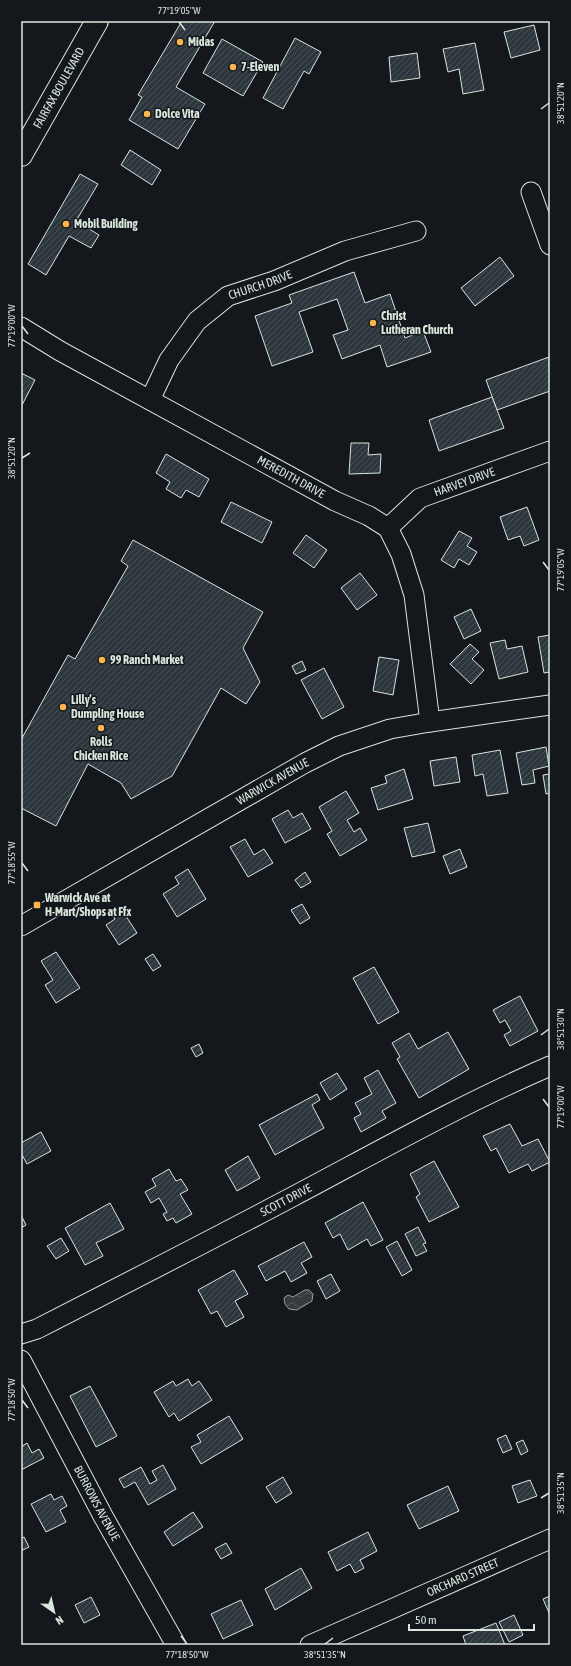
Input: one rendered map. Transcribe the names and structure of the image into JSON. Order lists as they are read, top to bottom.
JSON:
{
  "streets": {
    "main road": ["FAIRFAX BOULEVARD"],
    "street": [
      "CHURCH DRIVE",
      "MEREDITH DRIVE",
      "HARVEY DRIVE",
      "WARWICK AVENUE",
      "SCOTT DRIVE",
      "BURROWS AVENUE",
      "ORCHARD STREET"
    ]
  },
  "crossings": [
    ["CHURCH DRIVE", "MEREDITH DRIVE"],
    ["MEREDITH DRIVE", "HARVEY DRIVE"],
    ["MEREDITH DRIVE", "WARWICK AVENUE"]
  ],
  "places": {
    "other": [
      "Midas",
      "7-Eleven",
      "Dolce Vita",
      "Mobil Building",
      "Christ Lutheran Church",
      "99 Ranch Market",
      "Lilly’s Dumpling House",
      "Rolls Chicken Rice"
    ],
    "transit": ["Warwick Ave at H-Mart/Shops at Ffx"]
  },
  "scale_bar": "50 m",
  "north": "bottom right",
  "coordinates": [
    "77°19'05\"W",
    "38°51'20\"N",
    "77°19'00\"W",
    "77°18'55\"W",
    "38°51'30\"N",
    "77°18'50\"W",
    "38°51'35\"N"
  ]
}
